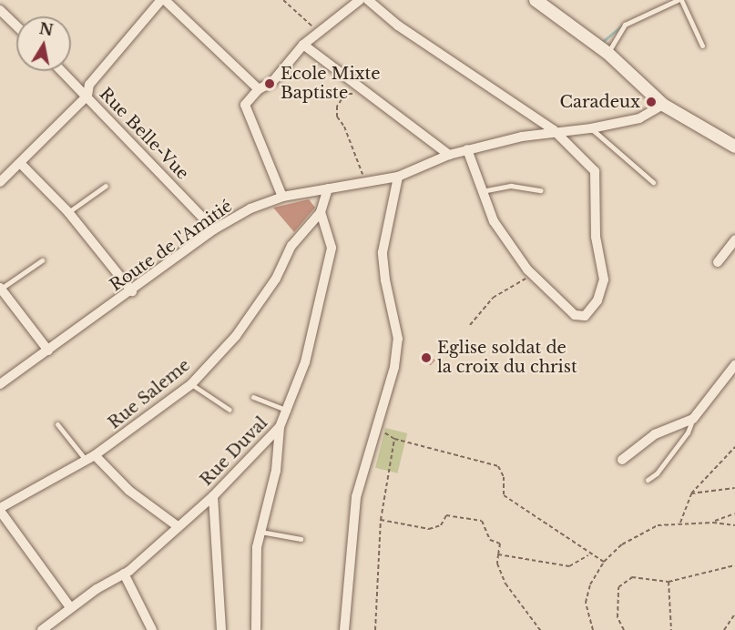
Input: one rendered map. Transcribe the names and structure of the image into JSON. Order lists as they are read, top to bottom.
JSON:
{
  "streets": {
    "street": [
      "Rue Belle-Vue",
      "Route de l'Amitié",
      "Rue Saleme",
      "Rue Duval"
    ]
  },
  "crossings": [
    ["Rue Belle-Vue", "Route de l'Amitié"],
    ["Rue Saleme", "Rue Duval"]
  ],
  "places": ["Ecole Mixte Baptiste", "Caradeux", "Eglise soldat de la croix du christ"],
  "north": "top"
}
